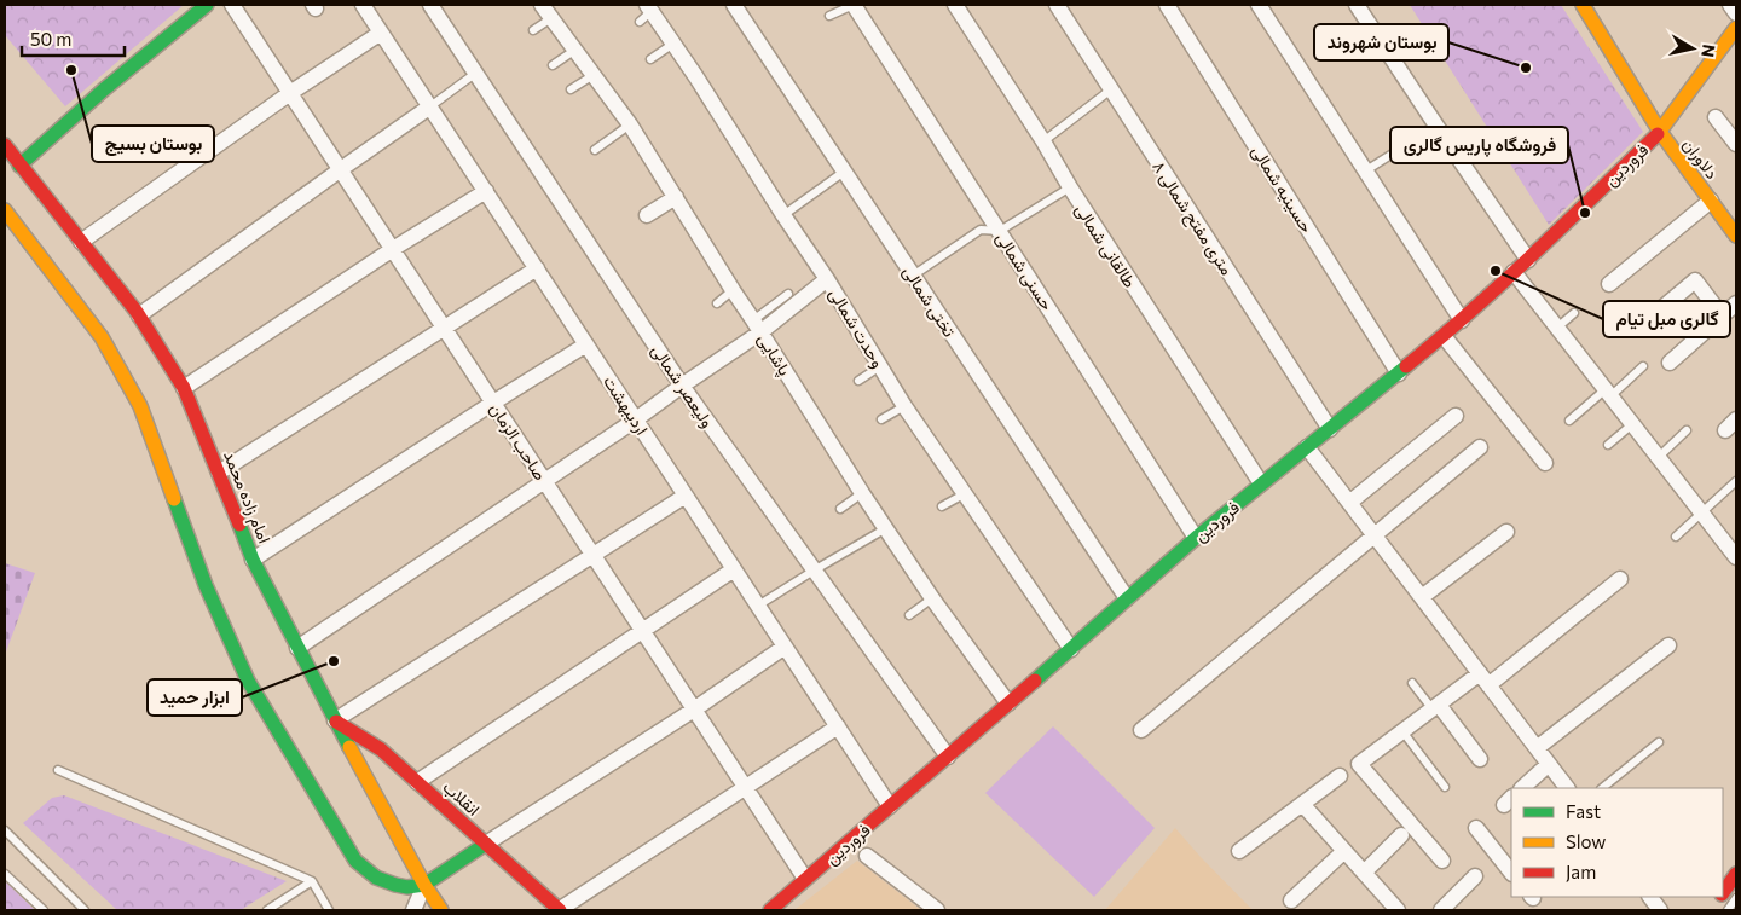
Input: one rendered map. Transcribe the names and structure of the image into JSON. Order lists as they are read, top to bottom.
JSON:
{
  "streets": {
    "street": [
      "دلاوران",
      "فروردین",
      "حسینیه شمالی",
      "۸ متری مفتح شمالی",
      "طالقانی شمالی",
      "حسنی شمالی",
      "تختی شمالی",
      "وحدت شمالی",
      "پاشایی",
      "ولیعصر شمالی",
      "اردیبهشت",
      "صاحب الزمان",
      "امام زاده محمد",
      "انقلاب"
    ]
  },
  "crossings": [
    ["دلاوران", "فروردین"],
    ["فروردین", "حسینیه شمالی"],
    ["فروردین", "۸ متری مفتح شمالی"],
    ["فروردین", "طالقانی شمالی"],
    ["فروردین", "حسنی شمالی"],
    ["فروردین", "تختی شمالی"],
    ["فروردین", "وحدت شمالی"],
    ["فروردین", "پاشایی"],
    ["فروردین", "ولیعصر شمالی"],
    ["فروردین", "اردیبهشت"],
    ["فروردین", "صاحب الزمان"],
    ["امام زاده محمد", "انقلاب"]
  ],
  "places": [
    "بوستان شهروند",
    "بوستان بسیج",
    "فروشگاه پاریس گالری",
    "گالری مبل تیام",
    "ابزار حمید"
  ],
  "legend": ["Fast", "Slow", "Jam"],
  "scale_bar": "50 m",
  "north": "right"
}
